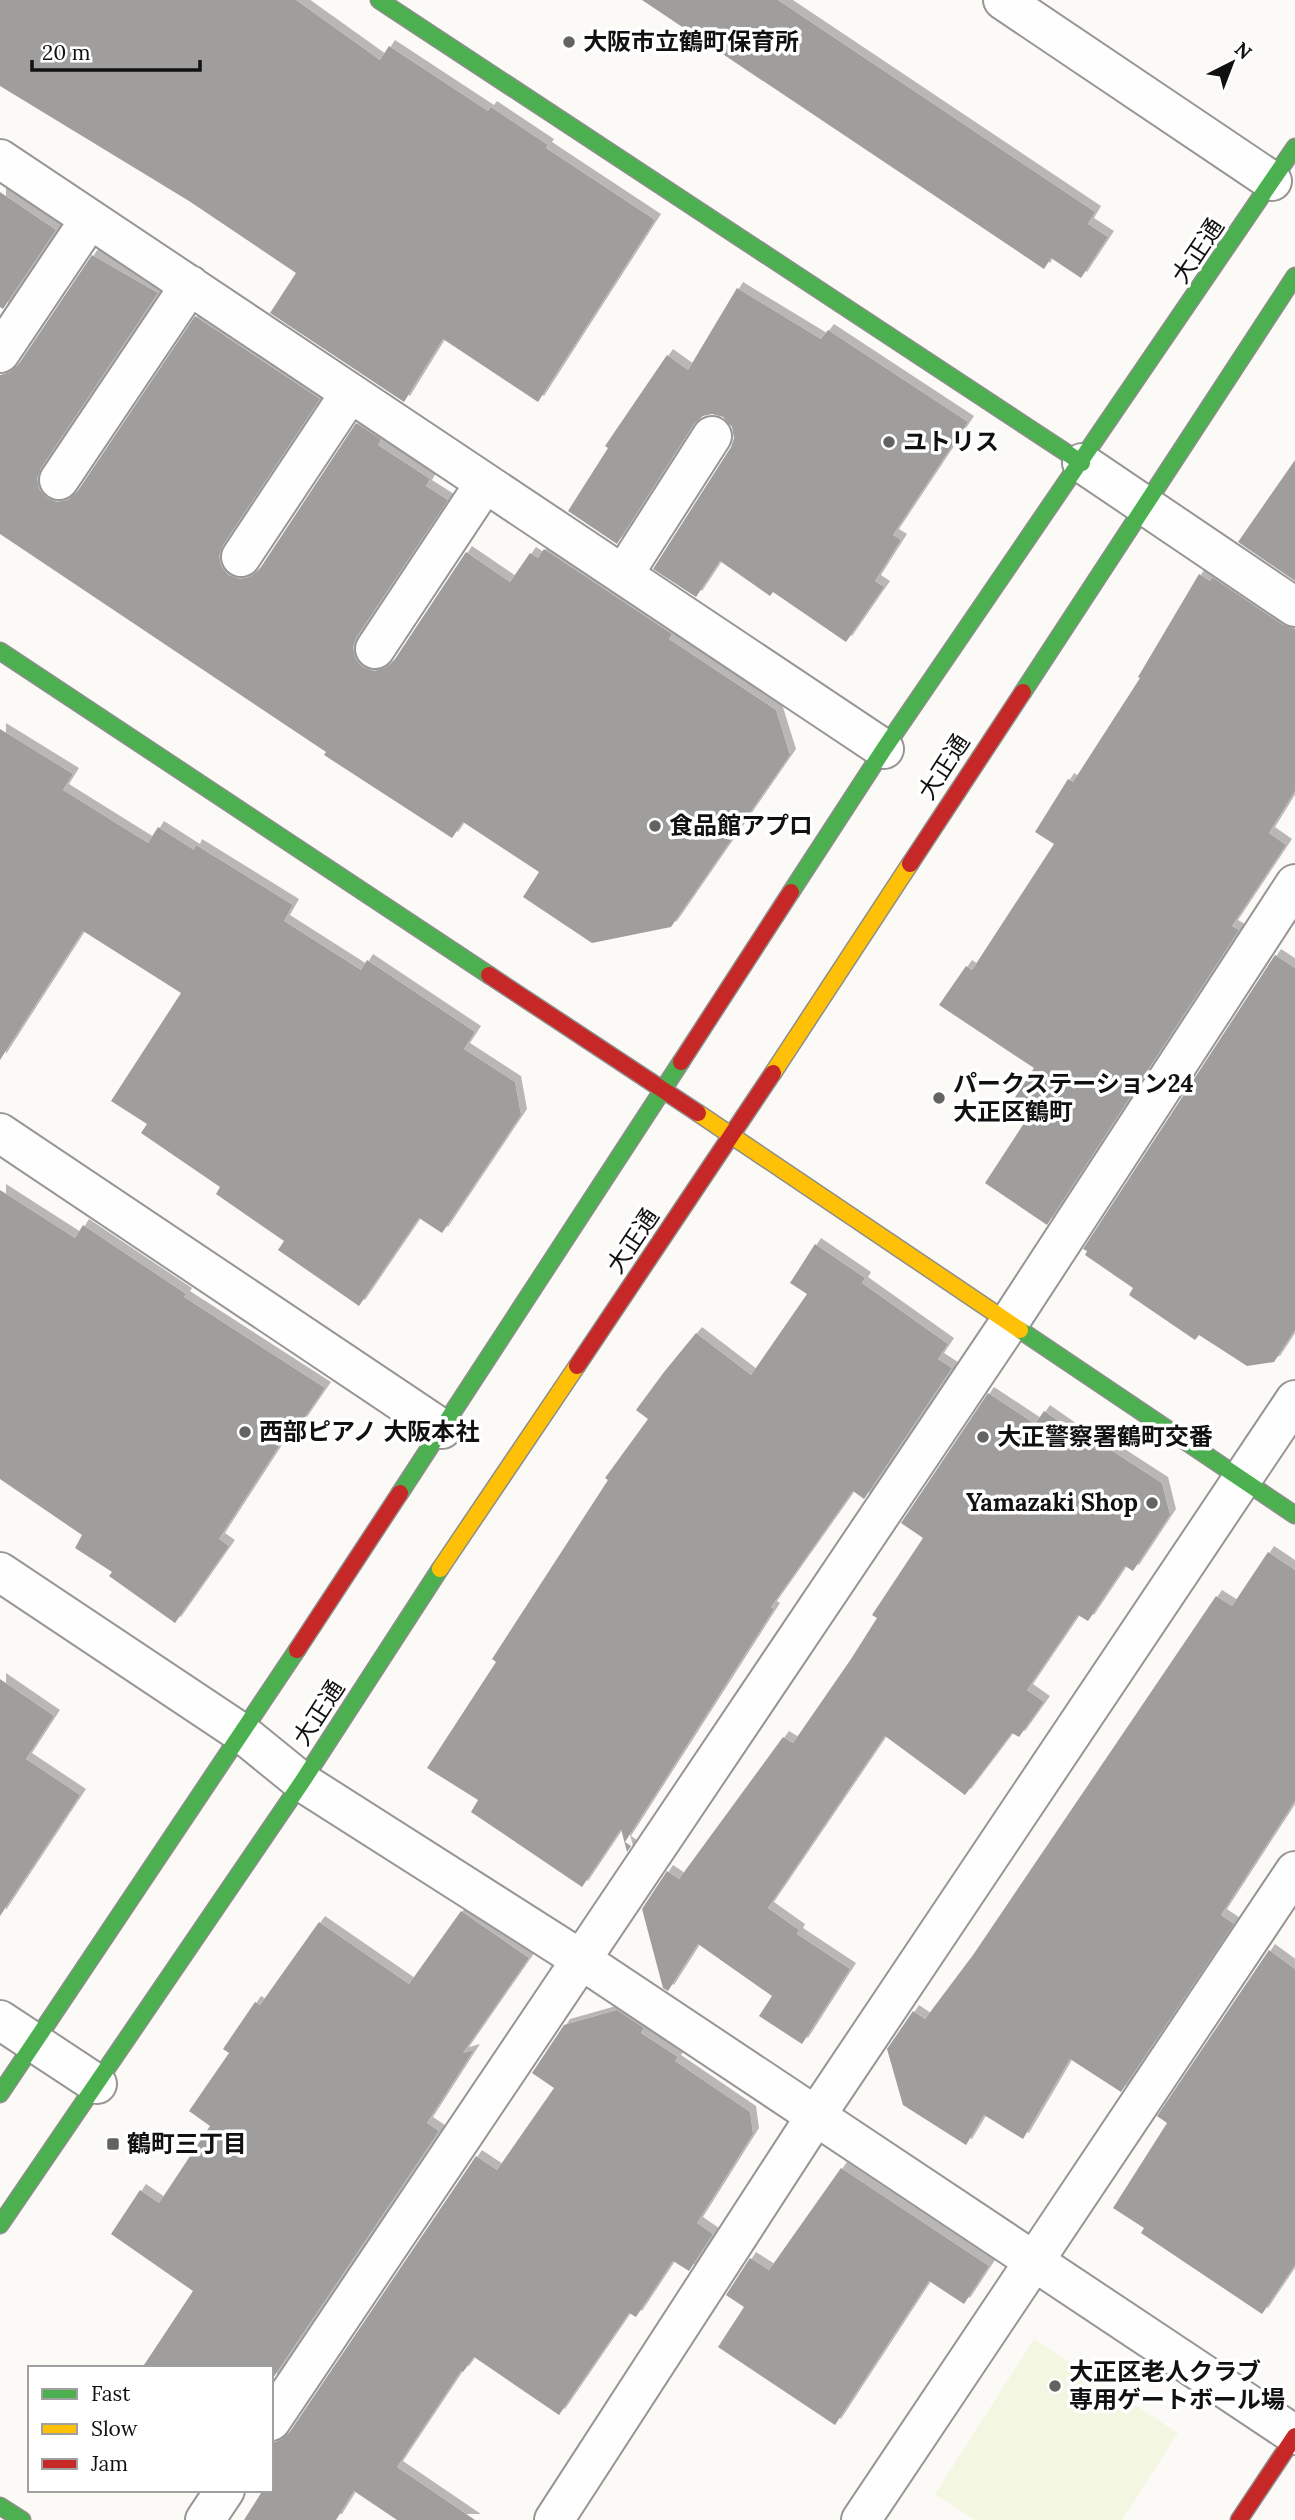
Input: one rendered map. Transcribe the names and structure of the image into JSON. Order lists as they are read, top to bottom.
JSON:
{
  "streets": {
    "main road": ["大正通"]
  },
  "places": {
    "other": [
      "大阪市立鶴町保育所",
      "ユトリス",
      "食品館アプロ",
      "パークステーション24 大正区鶴町",
      "西部ピアノ 大阪本社",
      "大正警察署鶴町交番",
      "Yamazaki Shop",
      "大正区老人クラブ 専用ゲートボール場"
    ],
    "transit": ["鶴町三丁目"]
  },
  "legend": ["Fast", "Slow", "Jam"],
  "scale_bar": "20 m",
  "north": "top right"
}
